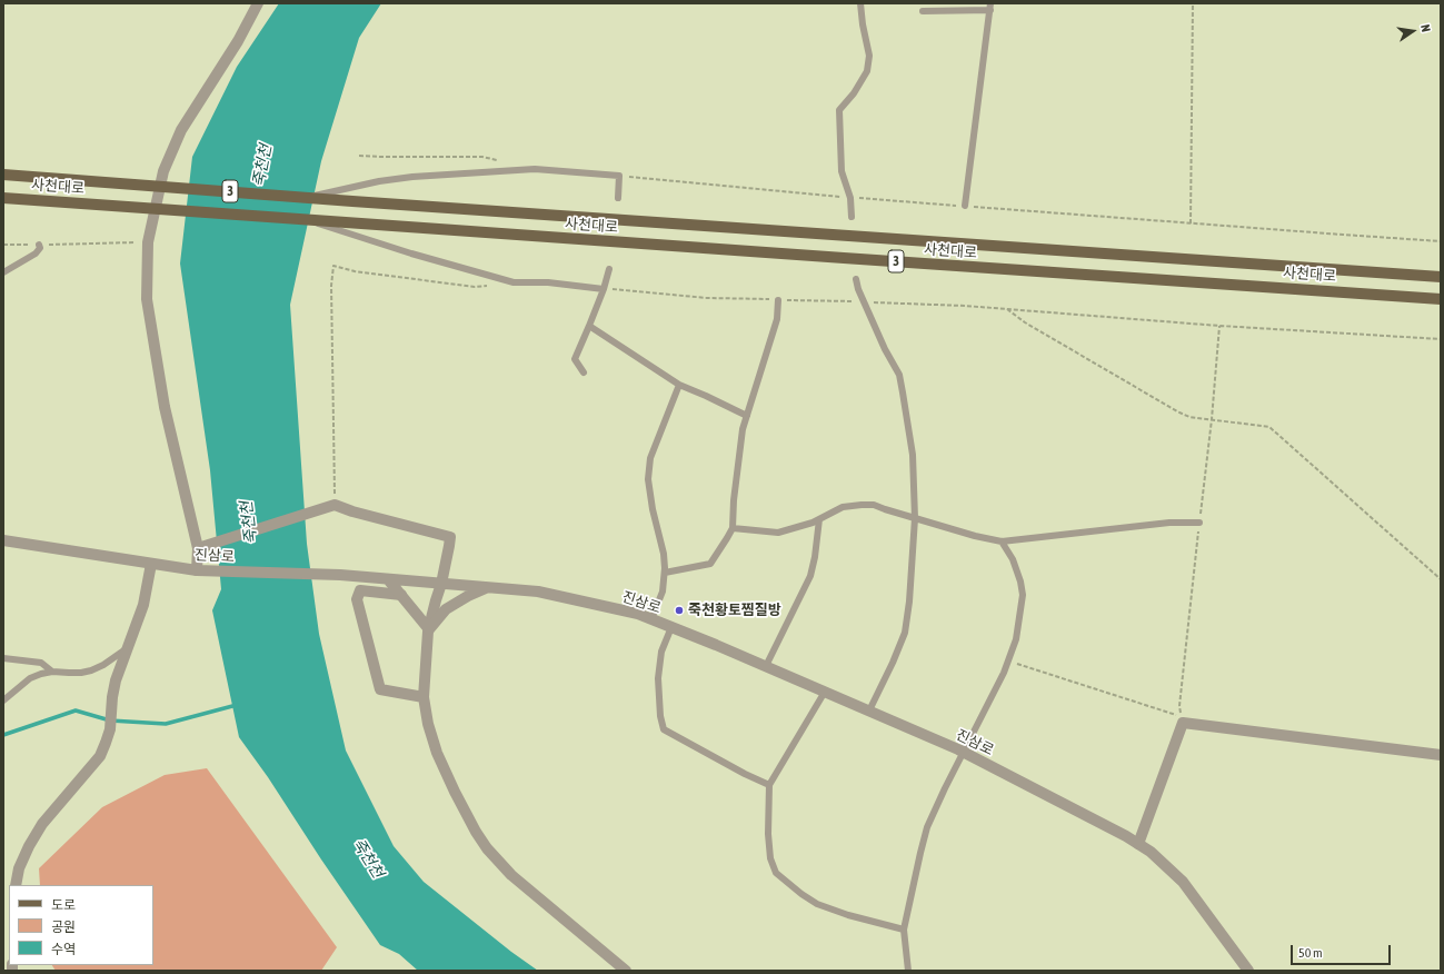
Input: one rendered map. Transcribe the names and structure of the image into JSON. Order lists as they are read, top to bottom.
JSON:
{
  "streets": {
    "main road": ["사천대로", "3"],
    "street": ["진삼로"]
  },
  "water": ["죽천천"],
  "places": ["죽천황토찜질방"],
  "legend": ["도로", "공원", "수역"],
  "scale_bar": "50 m",
  "north": "right"
}
